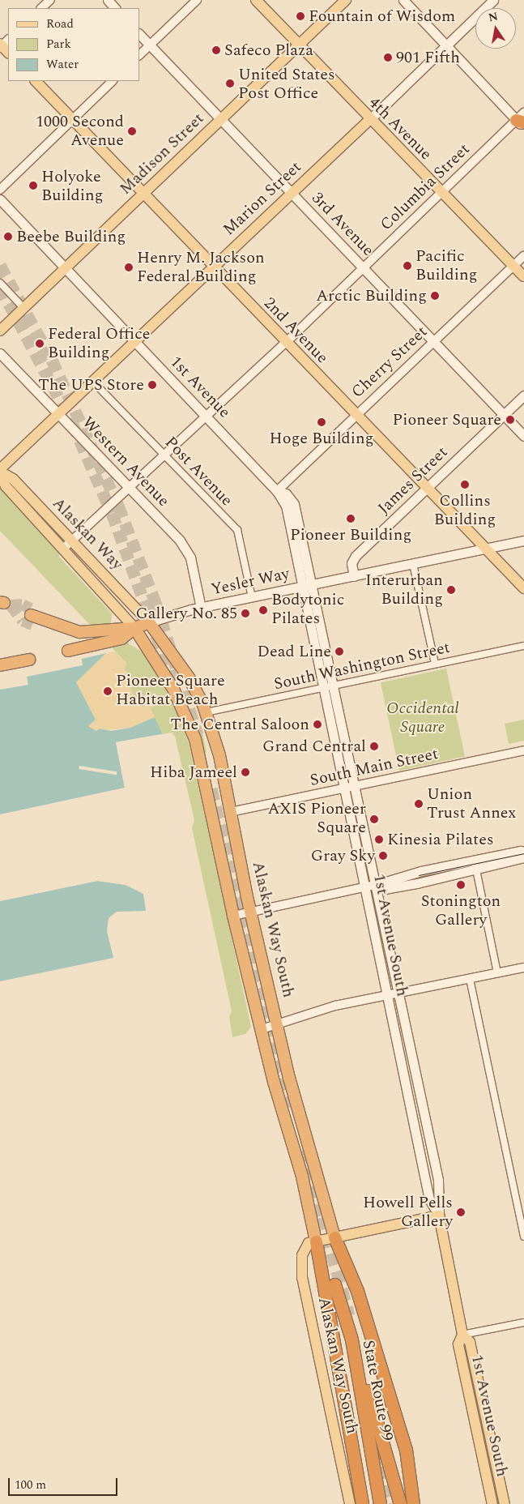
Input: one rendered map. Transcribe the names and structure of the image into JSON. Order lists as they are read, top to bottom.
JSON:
{
  "streets": {
    "highway": ["Alaskan Way South", "State Route 99"],
    "main road": [
      "4th Avenue",
      "Madison Street",
      "Marion Street",
      "3rd Avenue",
      "2nd Avenue",
      "1st Avenue",
      "Western Avenue",
      "James Street",
      "Alaskan Way",
      "Yesler Way",
      "1st Avenue South"
    ],
    "street": [
      "Columbia Street",
      "Cherry Street",
      "Post Avenue",
      "South Washington Street",
      "South Main Street"
    ]
  },
  "crossings": [
    ["4th Avenue", "Madison Street"],
    ["4th Avenue", "Columbia Street"],
    ["4th Avenue", "Marion Street"],
    ["4th Avenue", "Cherry Street"],
    ["Madison Street", "3rd Avenue"],
    ["Madison Street", "2nd Avenue"],
    ["Madison Street", "1st Avenue"],
    ["Columbia Street", "3rd Avenue"],
    ["Columbia Street", "2nd Avenue"],
    ["Columbia Street", "1st Avenue"],
    ["Columbia Street", "Western Avenue"],
    ["Columbia Street", "Post Avenue"],
    ["Columbia Street", "Alaskan Way"],
    ["Marion Street", "3rd Avenue"],
    ["Marion Street", "2nd Avenue"],
    ["Marion Street", "1st Avenue"],
    ["Marion Street", "Western Avenue"],
    ["Marion Street", "Post Avenue"],
    ["Marion Street", "Alaskan Way"],
    ["3rd Avenue", "Cherry Street"],
    ["3rd Avenue", "James Street"],
    ["2nd Avenue", "Cherry Street"],
    ["2nd Avenue", "James Street"],
    ["2nd Avenue", "Yesler Way"],
    ["Cherry Street", "1st Avenue"],
    ["1st Avenue", "Yesler Way"],
    ["1st Avenue", "1st Avenue South"],
    ["Western Avenue", "Yesler Way"],
    ["Post Avenue", "Yesler Way"],
    ["James Street", "Yesler Way"],
    ["Alaskan Way", "Yesler Way"],
    ["Alaskan Way", "Alaskan Way South"],
    ["Yesler Way", "Alaskan Way South"],
    ["Yesler Way", "1st Avenue South"],
    ["South Washington Street", "Alaskan Way South"],
    ["South Washington Street", "1st Avenue South"],
    ["South Main Street", "Alaskan Way South"],
    ["South Main Street", "1st Avenue South"]
  ],
  "parks": ["Occidental Square"],
  "places": [
    "Fountain of Wisdom",
    "Safeco Plaza",
    "901 Fifth",
    "United States Post Office",
    "1000 Second Avenue",
    "Holyoke Building",
    "Beebe Building",
    "Pacific Building",
    "Henry M. Jackson Federal Building",
    "Arctic Building",
    "Federal Office Building",
    "The UPS Store",
    "Pioneer Square",
    "Hoge Building",
    "Collins Building",
    "Pioneer Building",
    "Interurban Building",
    "Bodytonic Pilates",
    "Gallery No. 85",
    "Dead Line",
    "Pioneer Square Habitat Beach",
    "The Central Saloon",
    "Grand Central",
    "Hiba Jameel",
    "Union Trust Annex",
    "AXIS Pioneer Square",
    "Kinesia Pilates",
    "Gray Sky",
    "Stonington Gallery",
    "Howell Pells Gallery"
  ],
  "legend": ["Road", "Park", "Water"],
  "scale_bar": "100 m",
  "north": "top"
}
